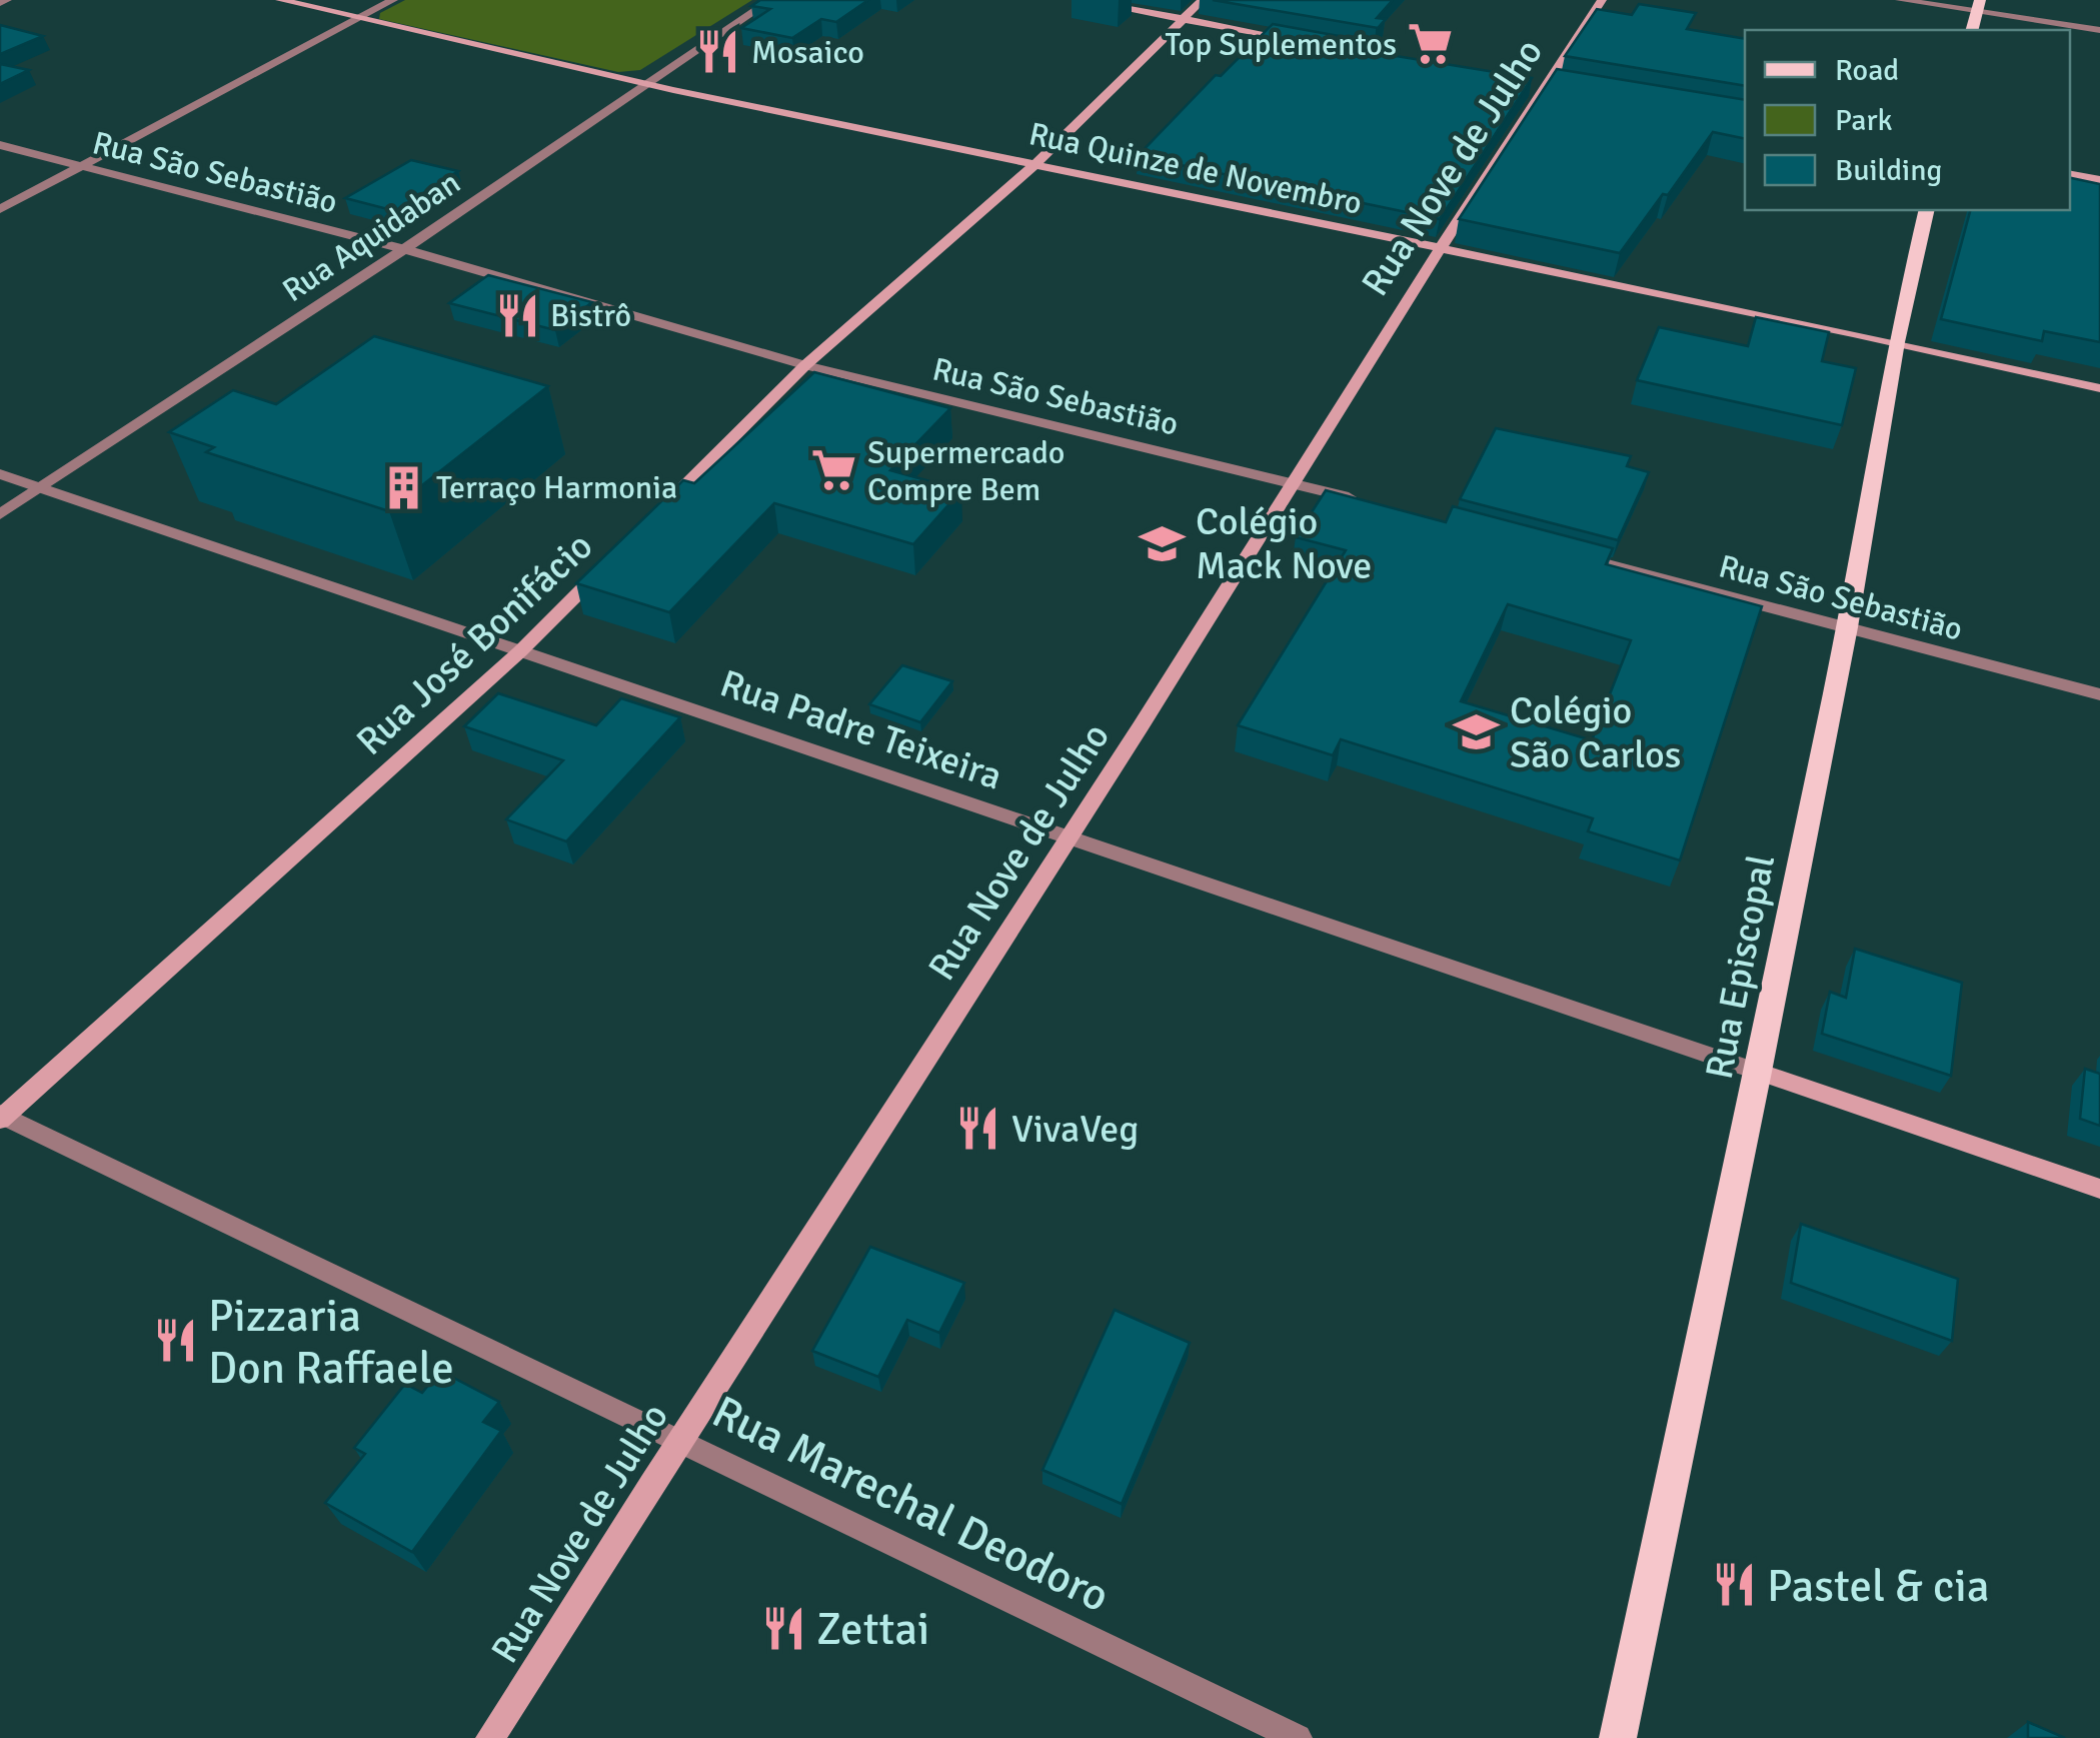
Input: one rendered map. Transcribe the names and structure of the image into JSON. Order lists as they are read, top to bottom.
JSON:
{
  "streets": {
    "main road": [
      "Rua Nove de Julho",
      "Rua Quinze de Novembro",
      "Rua José Bonifácio",
      "Rua Episcopal"
    ],
    "street": [
      "Rua São Sebastião",
      "Rua Aquidaban",
      "Rua Padre Teixeira",
      "Rua Marechal Deodoro"
    ]
  },
  "crossings": [
    ["Rua Nove de Julho", "Rua Quinze de Novembro"],
    ["Rua Nove de Julho", "Rua São Sebastião"],
    ["Rua Nove de Julho", "Rua Padre Teixeira"],
    ["Rua Nove de Julho", "Rua Marechal Deodoro"],
    ["Rua Quinze de Novembro", "Rua Aquidaban"],
    ["Rua Quinze de Novembro", "Rua Episcopal"],
    ["Rua São Sebastião", "Rua Aquidaban"],
    ["Rua São Sebastião", "Rua Episcopal"],
    ["Rua Aquidaban", "Rua Padre Teixeira"],
    ["Rua José Bonifácio", "Rua Padre Teixeira"],
    ["Rua José Bonifácio", "Rua Marechal Deodoro"],
    ["Rua Padre Teixeira", "Rua Episcopal"]
  ],
  "places": {
    "supermarket": ["Top Suplementos", "Supermercado Compre Bem"],
    "restaurant": [
      "Mosaico",
      "Bistrô",
      "VivaVeg",
      "Pizzaria Don Raffaele",
      "Pastel & cia",
      "Zettai"
    ],
    "building": ["Terraço Harmonia"],
    "school or university": ["Colégio Mack Nove", "Colégio São Carlos"]
  },
  "legend": ["Road", "Park", "Building"]
}
